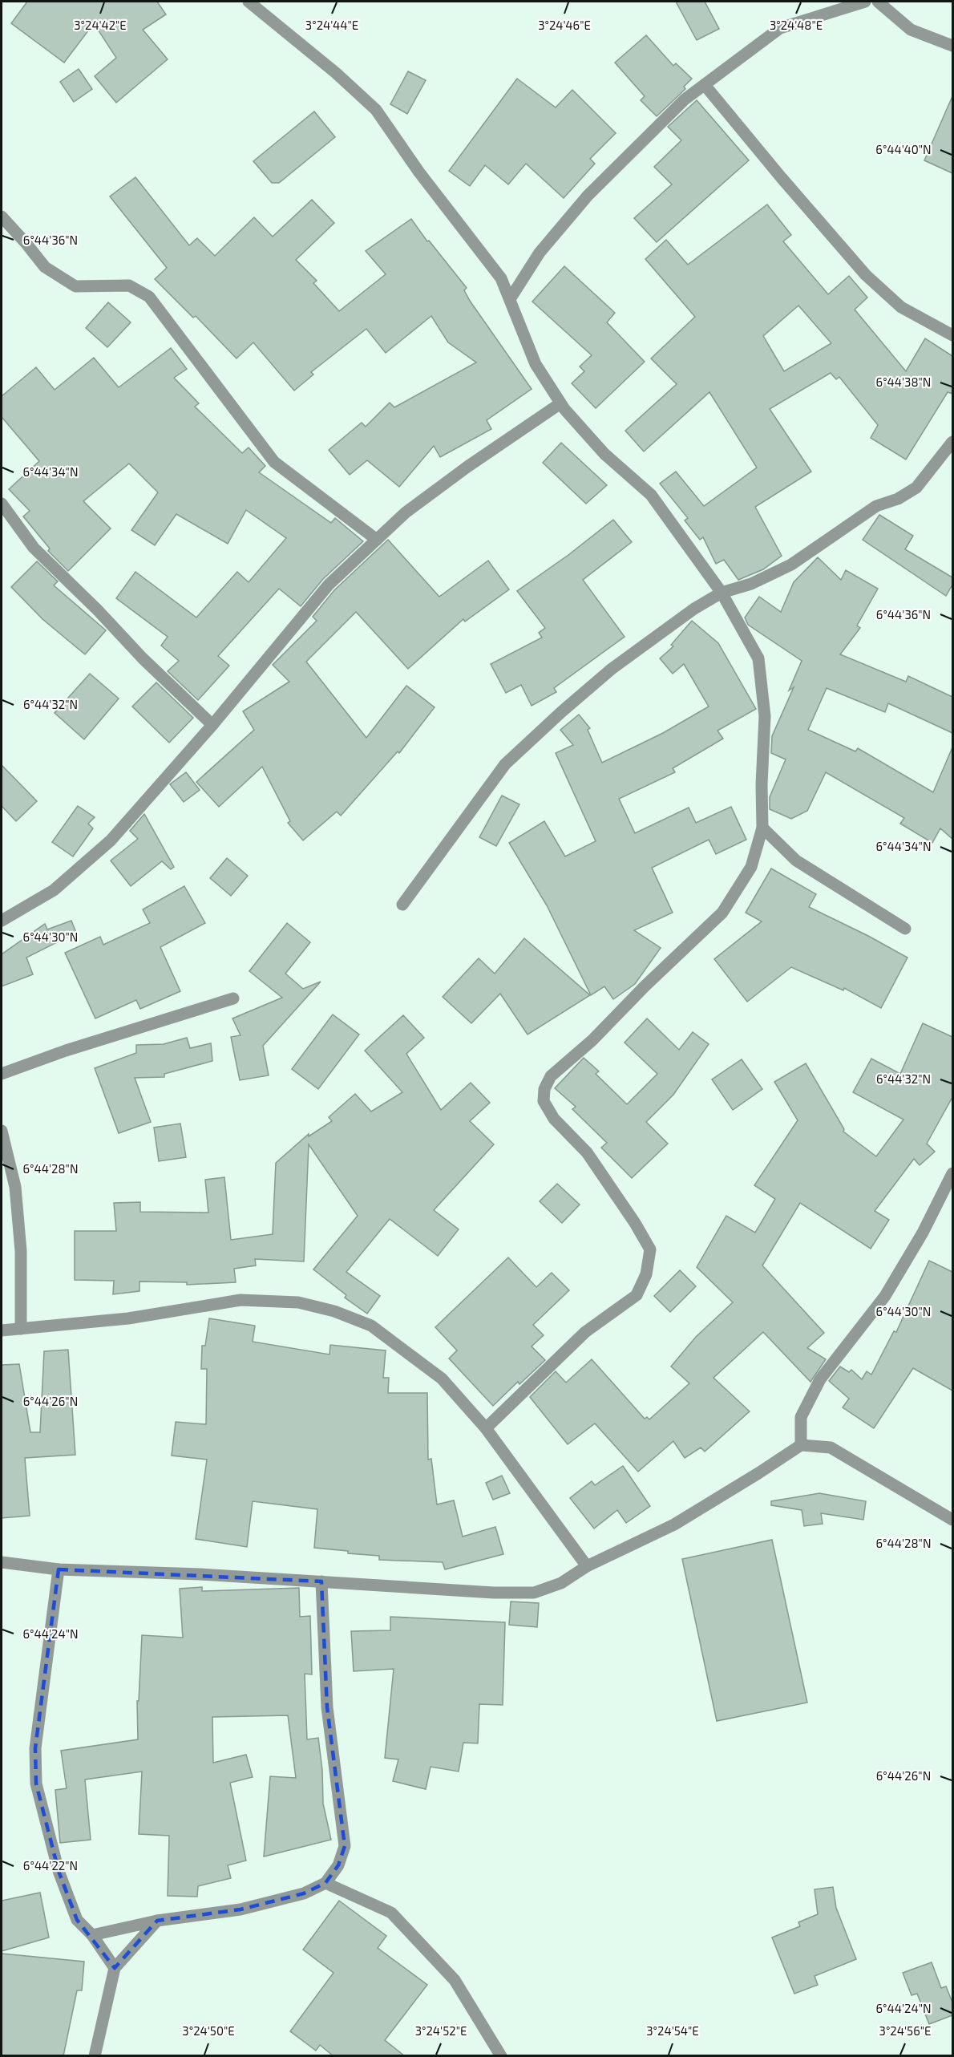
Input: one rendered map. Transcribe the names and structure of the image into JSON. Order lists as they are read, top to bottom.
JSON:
{
  "coordinates": [
    "3°24'46\"E",
    "3°24'42\"E",
    "3°24'44\"E",
    "3°24'48\"E",
    "6°44'40\"N",
    "6°44'36\"N",
    "6°44'38\"N",
    "6°44'34\"N",
    "6°44'32\"N",
    "6°44'30\"N",
    "6°44'28\"N",
    "6°44'26\"N",
    "6°44'24\"N",
    "6°44'22\"N",
    "3°24'50\"E",
    "3°24'52\"E",
    "3°24'54\"E",
    "3°24'56\"E"
  ]
}
